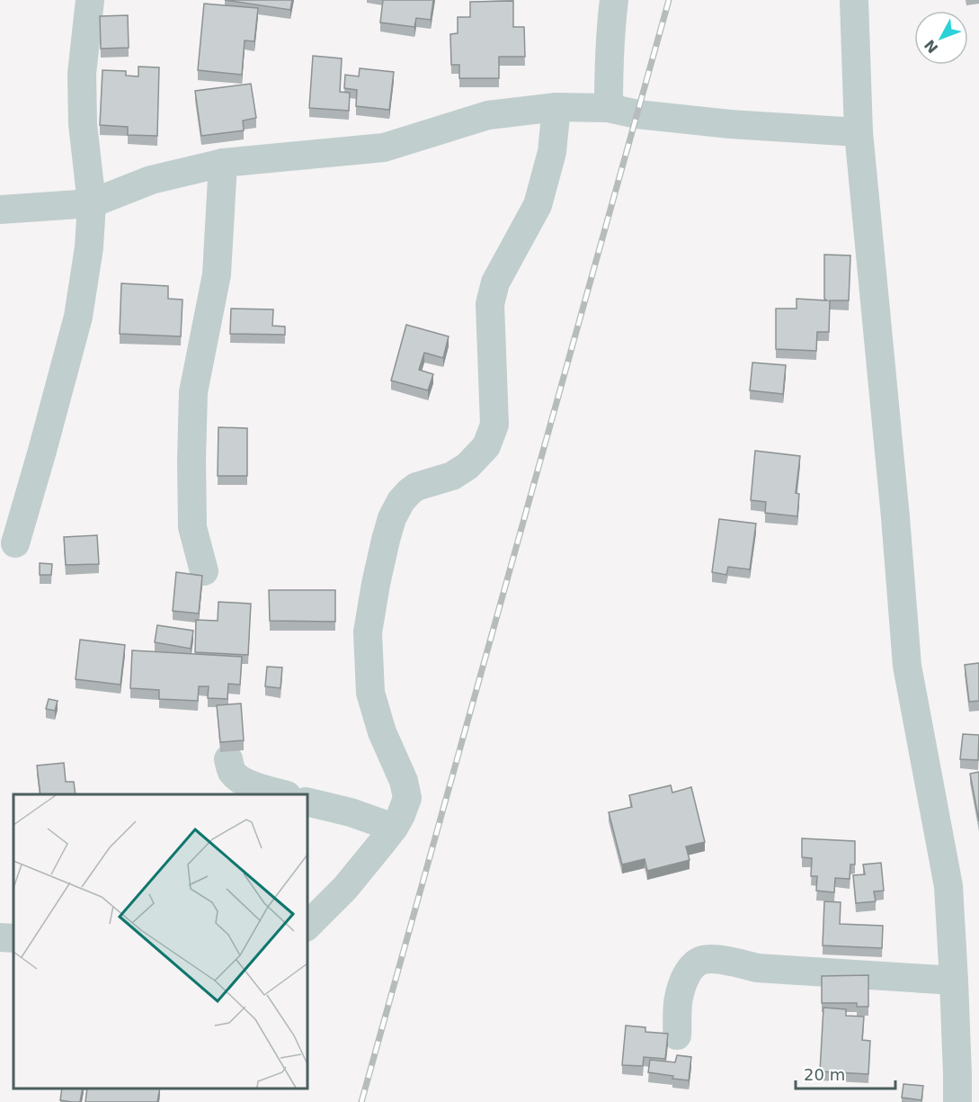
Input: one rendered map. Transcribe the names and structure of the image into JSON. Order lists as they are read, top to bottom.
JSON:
{
  "scale_bar": "20 m",
  "north": "bottom left"
}
